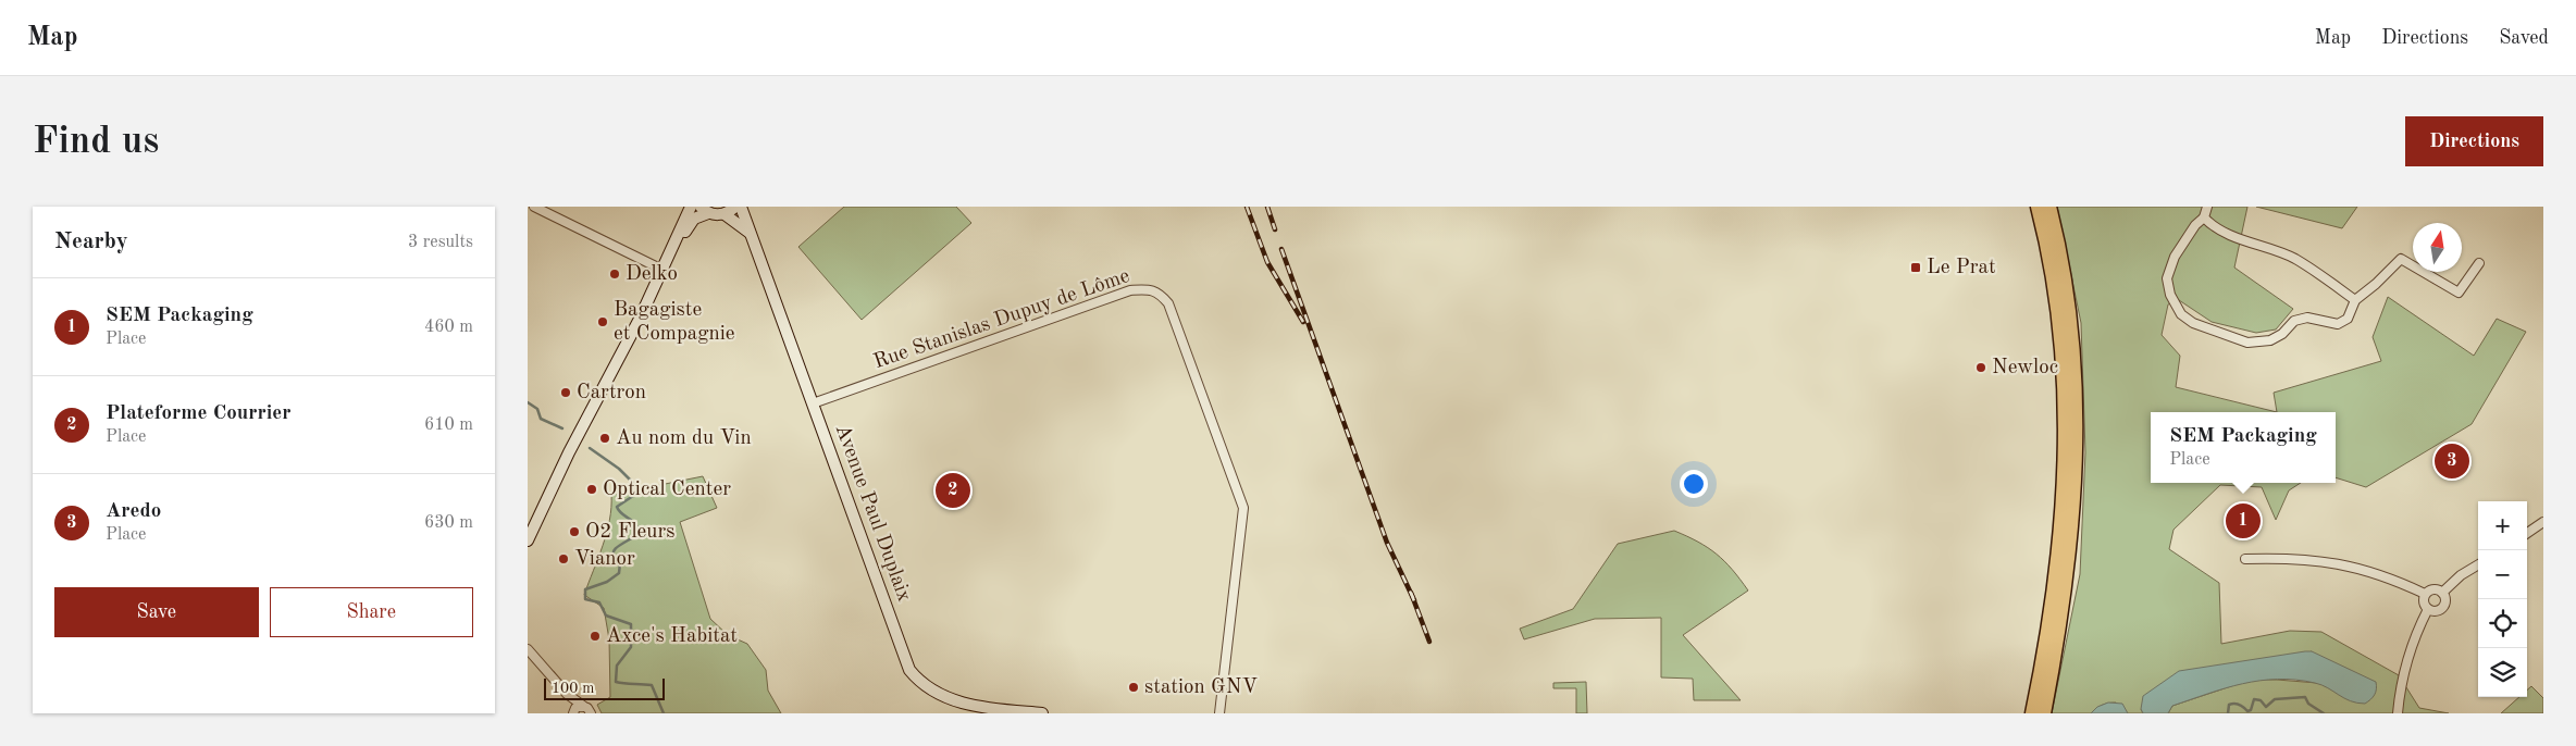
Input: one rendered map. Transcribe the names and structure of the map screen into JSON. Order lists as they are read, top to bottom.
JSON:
{
  "streets": {
    "main road": ["Avenue Paul Duplaix"],
    "street": ["Rue Stanislas Dupuy de Lôme"]
  },
  "crossings": [
    ["Rue Stanislas Dupuy de Lôme", "Avenue Paul Duplaix"]
  ],
  "places": {
    "transit": ["Le Prat"],
    "other": [
      "Delko",
      "Bagagiste et Compagnie",
      "Newloc",
      "Cartron",
      "Au nom du Vin",
      "Optical Center",
      "O2 Fleurs",
      "Vianor",
      "Axce's Habitat",
      "station GNV"
    ]
  },
  "scale_bar": "100 m",
  "north": "top",
  "page": {
    "header": "Map",
    "nav": ["Map", "Directions", "Saved"],
    "buttons": [
      "Directions",
      ["Save", "Share"]
    ],
    "title": "Find us",
    "heading": ["Nearby", "3 results"],
    "list": [
      {
        "mark": "1",
        "name": "SEM Packaging",
        "note": "Place",
        "value": "460 m"
      },
      {
        "mark": "2",
        "name": "Plateforme Courrier",
        "note": "Place",
        "value": "610 m"
      },
      {
        "mark": "3",
        "name": "Aredo",
        "note": "Place",
        "value": "630 m"
      }
    ],
    "popup": ["SEM Packaging", "Place"],
    "pins": ["3", "2", "1"],
    "map_buttons": ["+", "−"],
    "scale": "100 m"
  }
}
